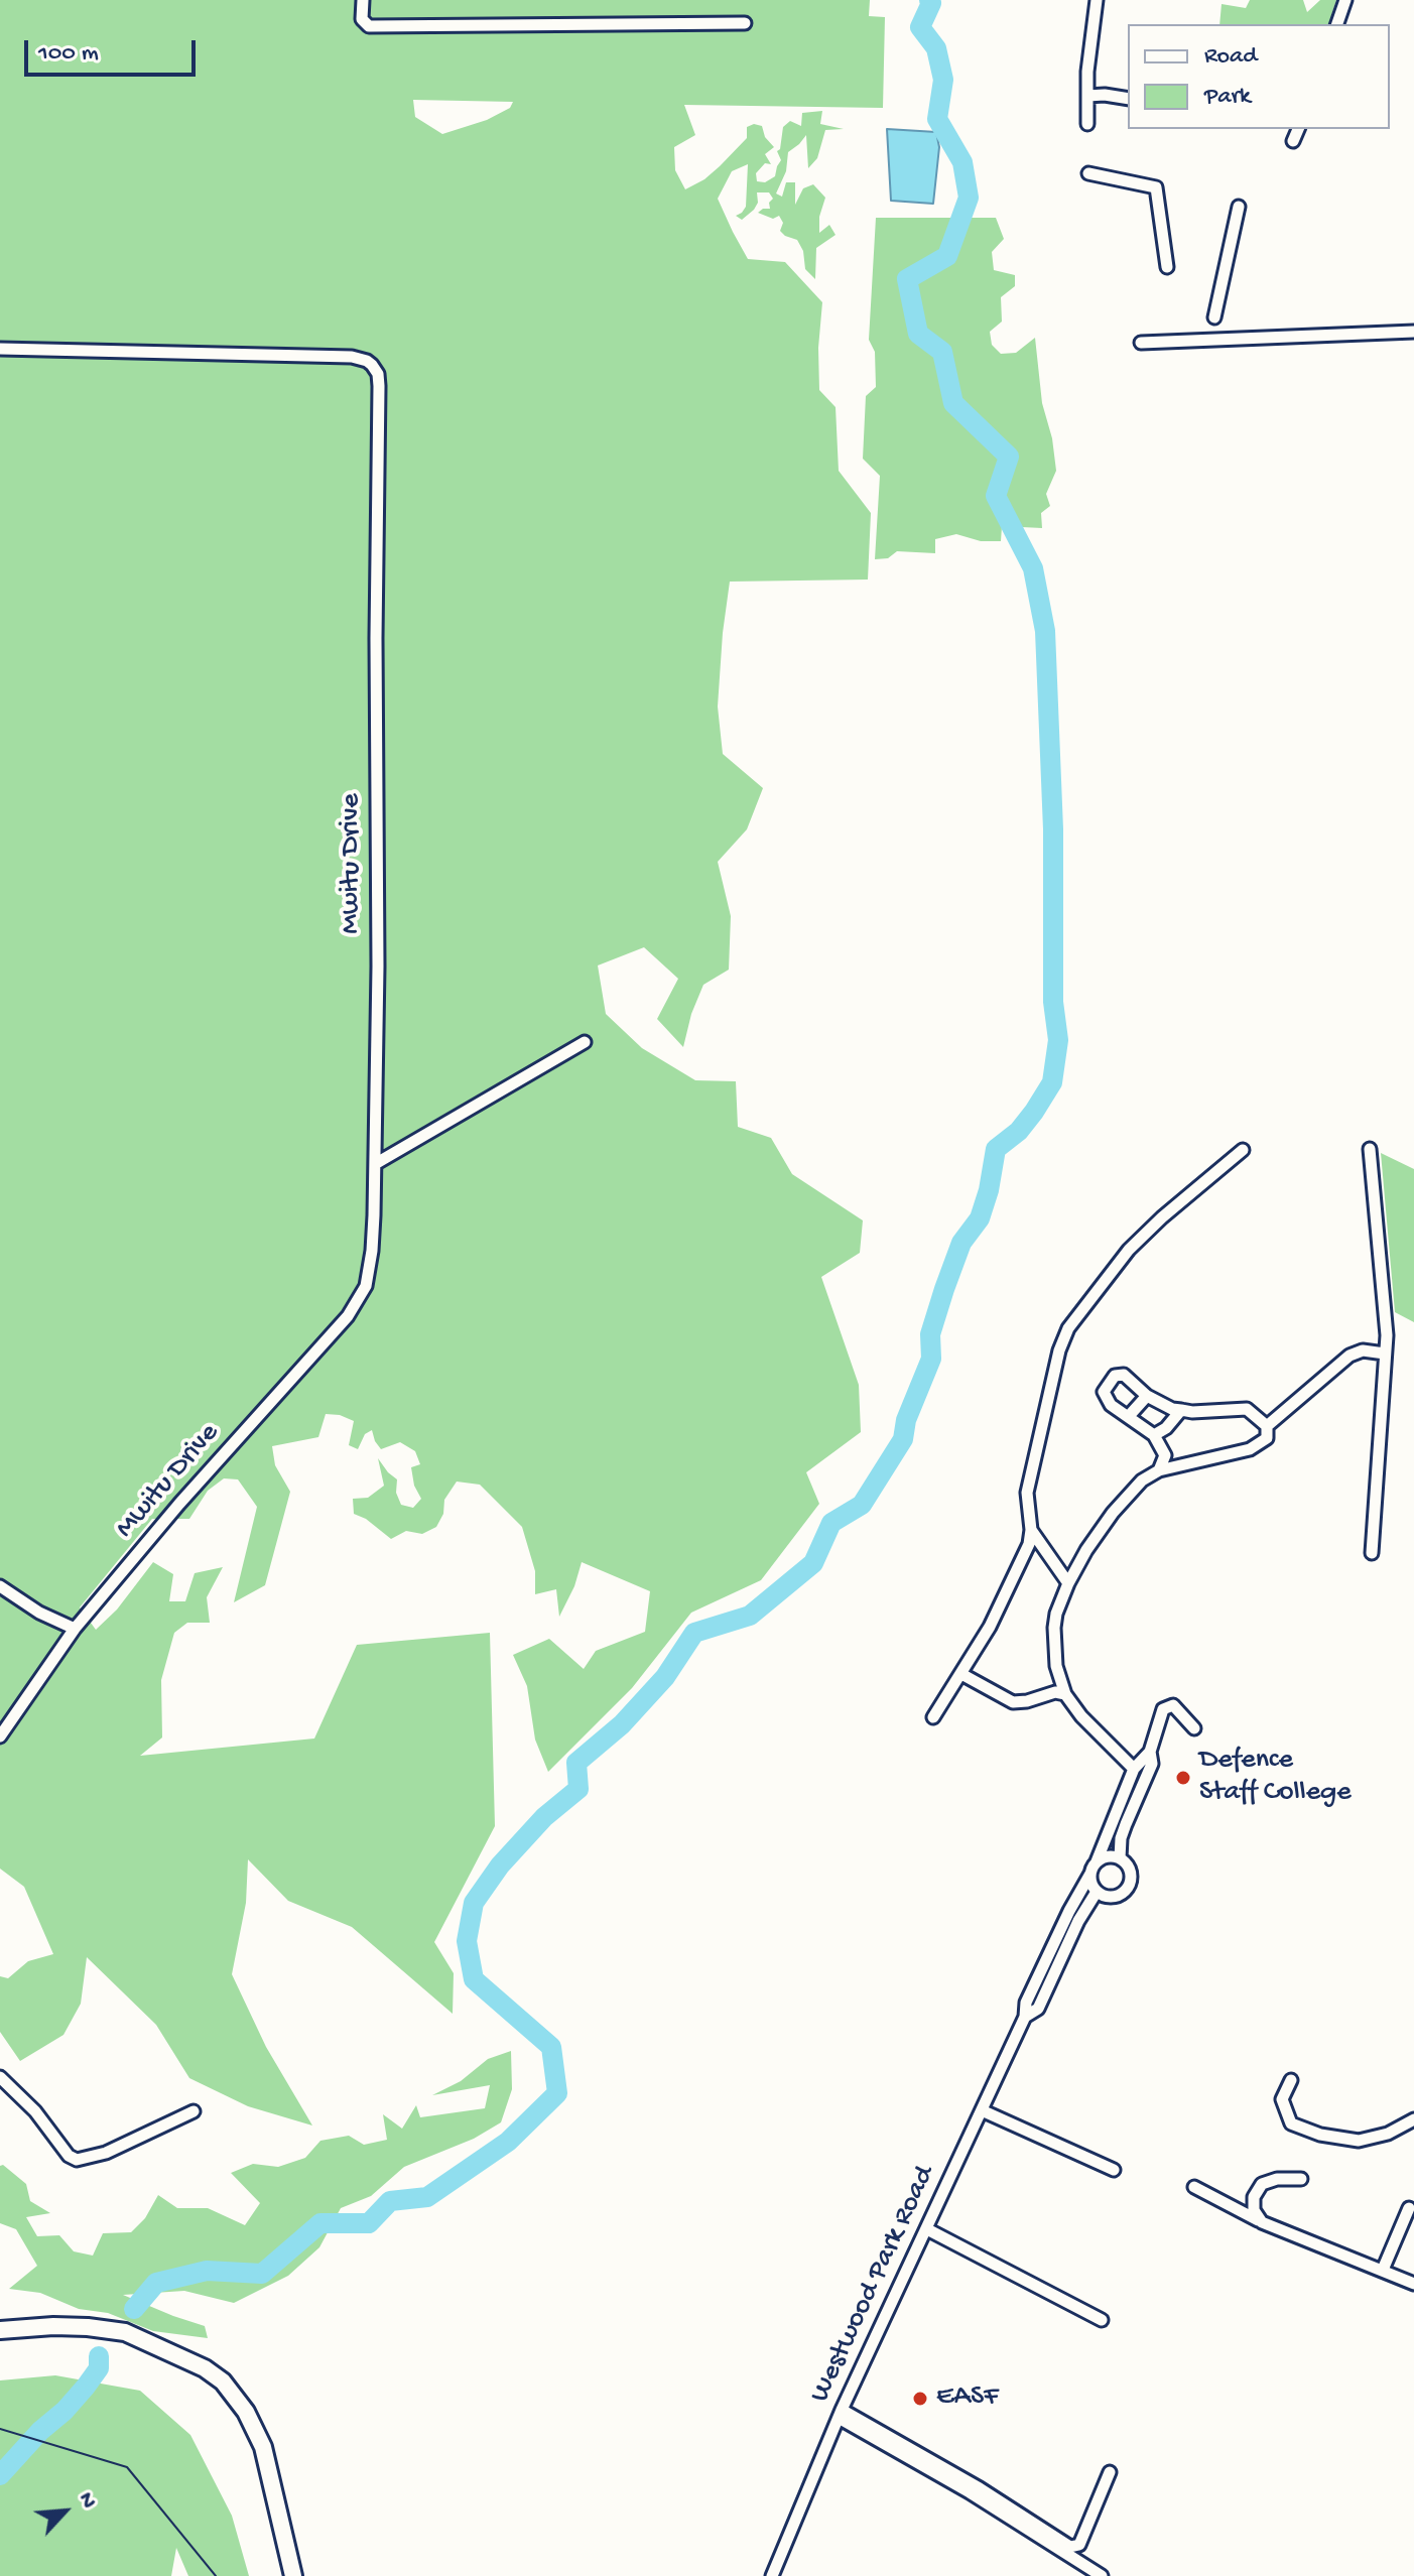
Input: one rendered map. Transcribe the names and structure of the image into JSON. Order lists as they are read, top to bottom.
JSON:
{
  "streets": {
    "street": ["Mwitu Drive", "Westwood Park Road"]
  },
  "places": ["Defence Staff College", "EASF"],
  "legend": ["Road", "Park"],
  "scale_bar": "100 m",
  "north": "top right"
}
